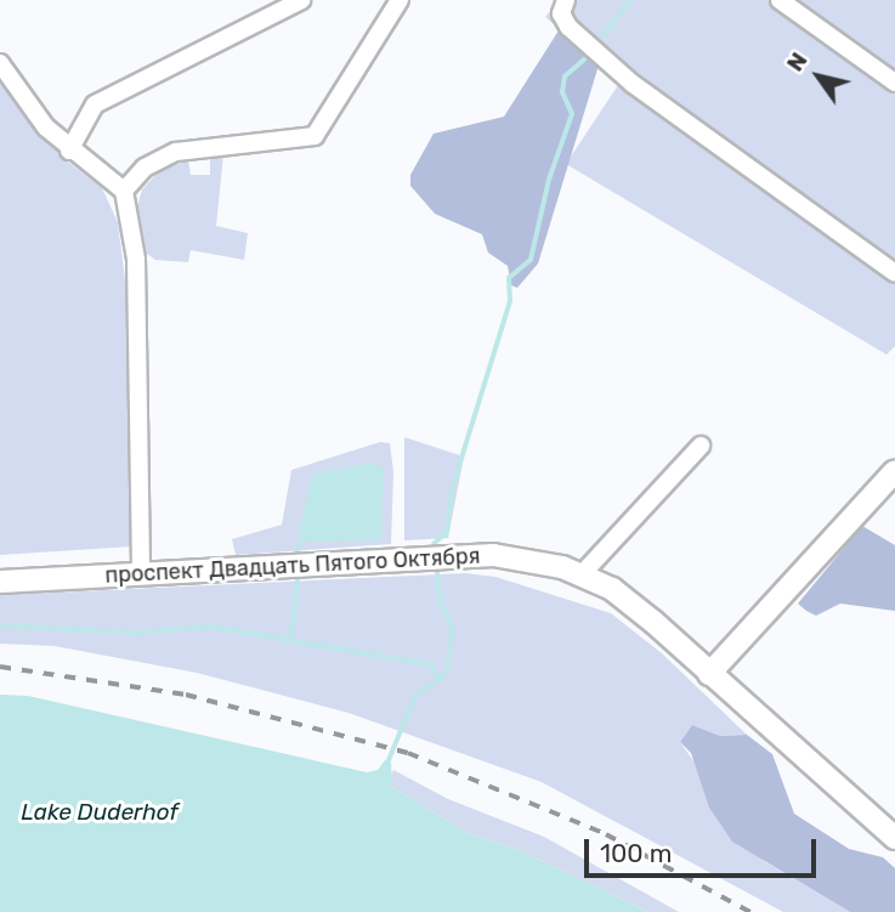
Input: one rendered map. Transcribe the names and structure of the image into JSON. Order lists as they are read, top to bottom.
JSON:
{
  "streets": {
    "street": ["проспект Двадцать Пятого Октября"]
  },
  "water": ["Lake Duderhof"],
  "scale_bar": "100 m",
  "north": "top left"
}
